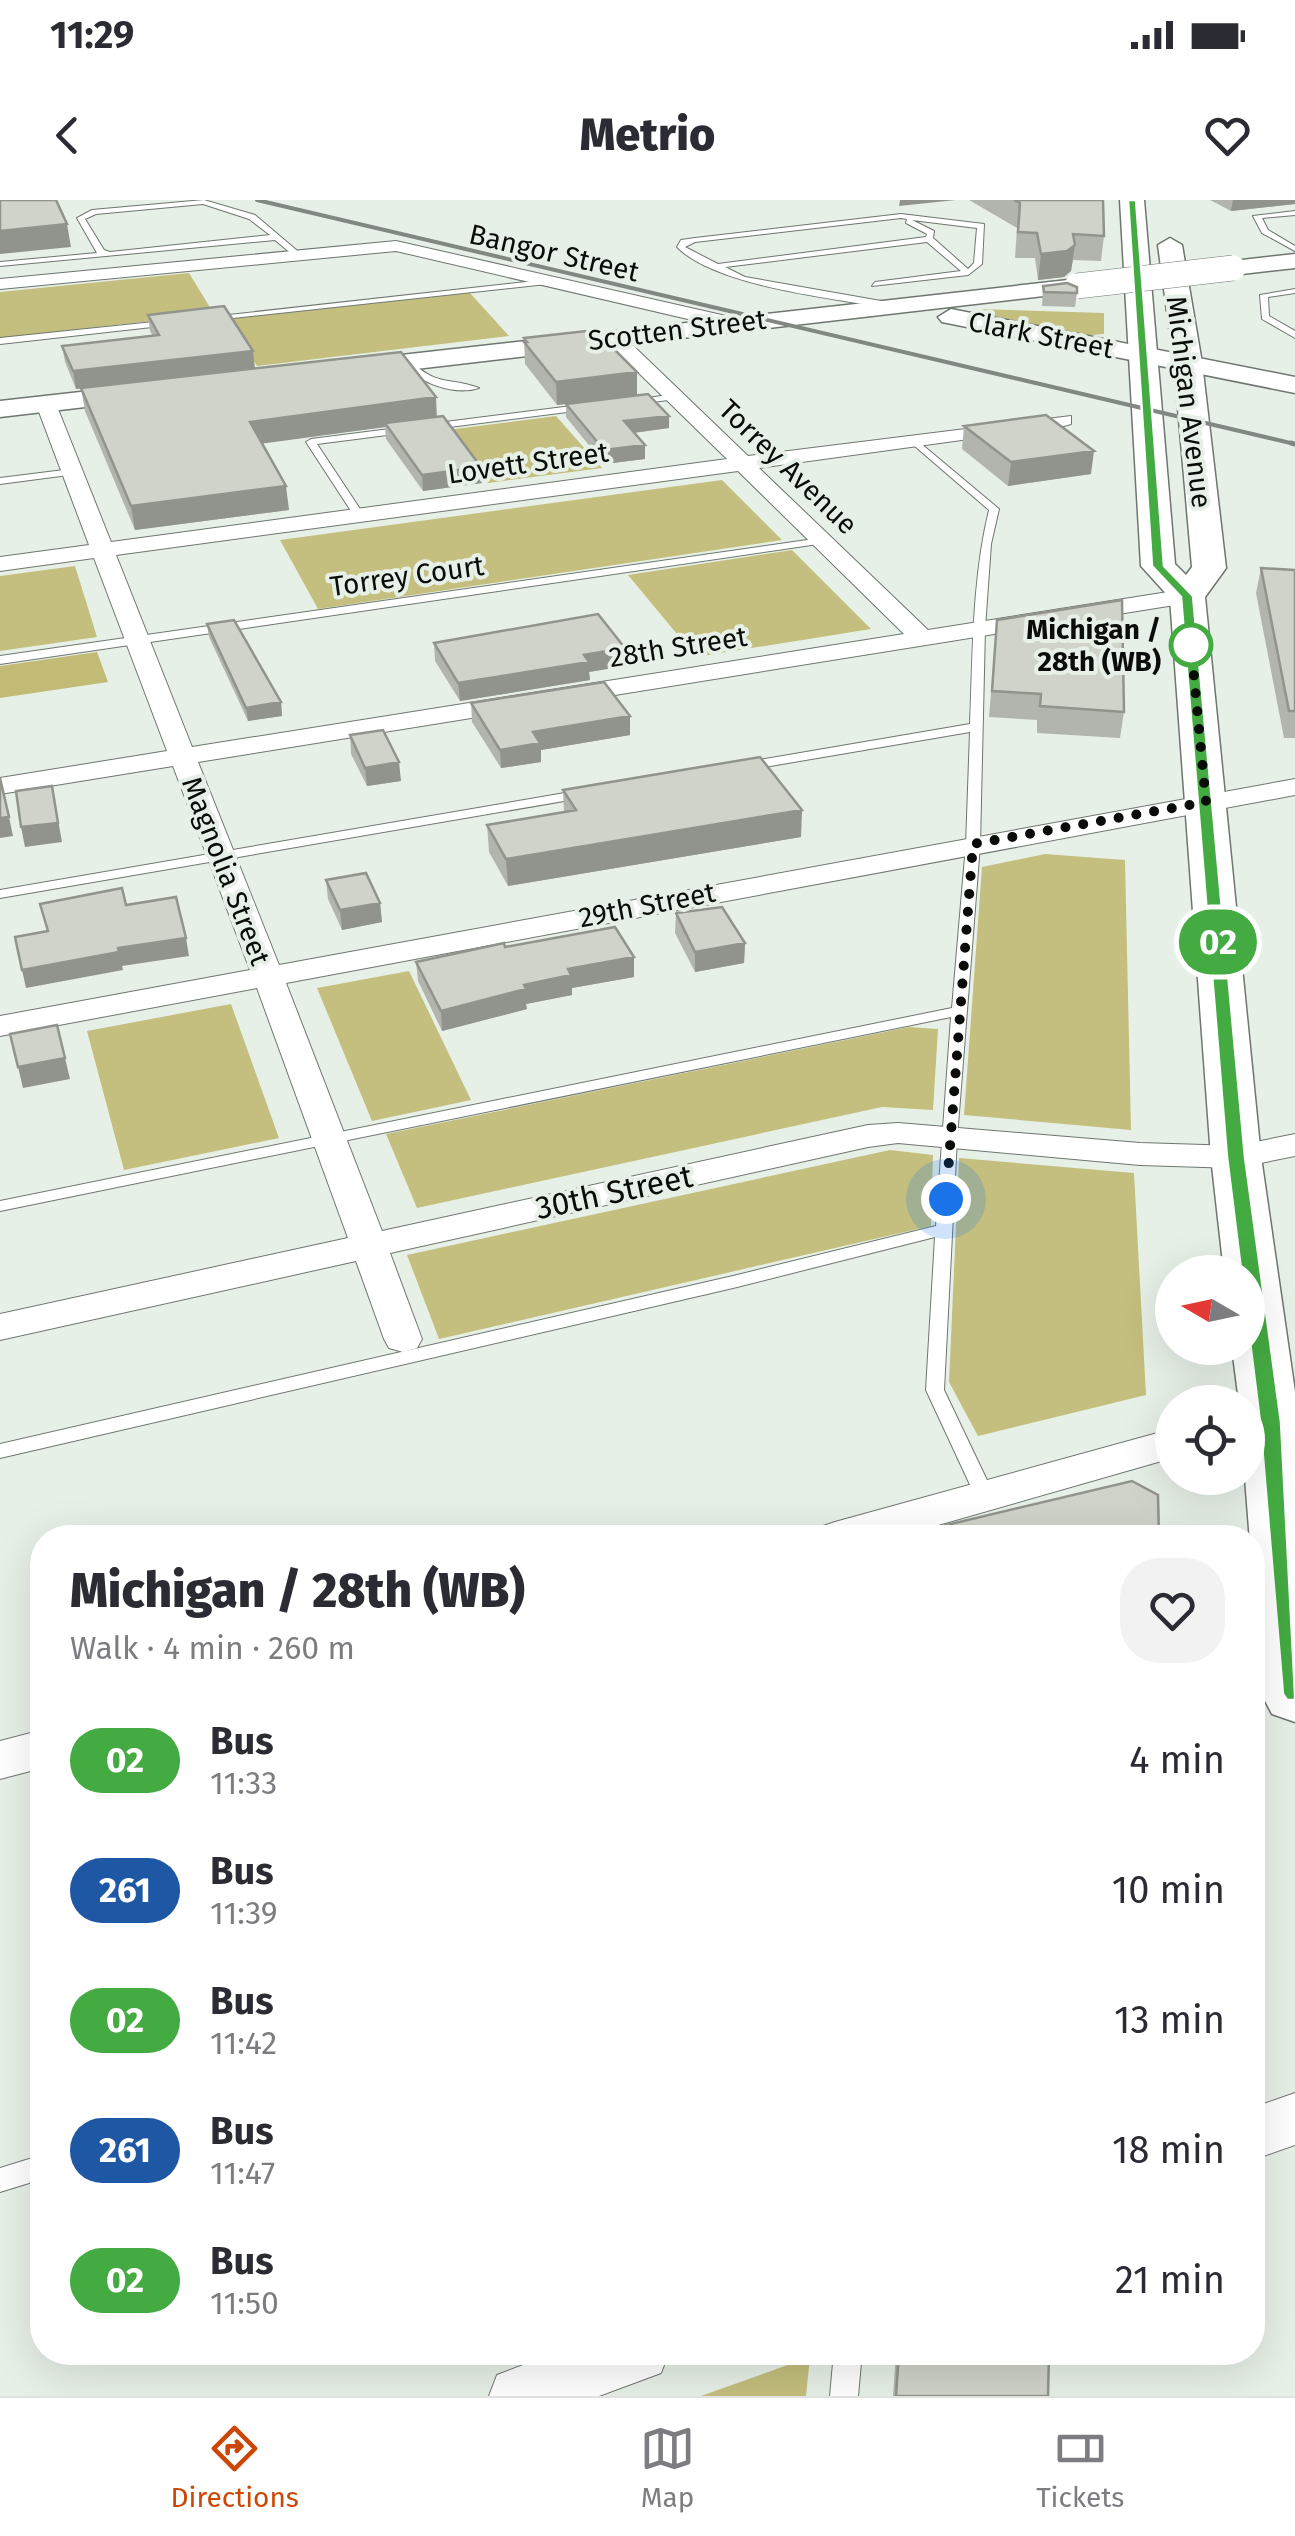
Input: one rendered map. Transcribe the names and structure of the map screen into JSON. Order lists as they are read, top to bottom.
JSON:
{
  "streets": {
    "main road": ["Michigan Avenue"],
    "street": [
      "Bangor Street",
      "Scotten Street",
      "Clark Street",
      "Lovett Street",
      "Torrey Avenue",
      "28th Street",
      "Magnolia Street",
      "29th Street",
      "30th Street"
    ],
    "lane": ["Torrey Court"]
  },
  "crossings": [
    ["Bangor Street", "Scotten Street"],
    ["Scotten Street", "Clark Street"],
    ["Scotten Street", "Torrey Avenue"],
    ["Clark Street", "Michigan Avenue"],
    ["Michigan Avenue", "28th Street"],
    ["Lovett Street", "Torrey Avenue"],
    ["Lovett Street", "Magnolia Street"],
    ["Torrey Avenue", "Torrey Court"],
    ["Torrey Avenue", "28th Street"],
    ["Torrey Court", "Magnolia Street"],
    ["28th Street", "Magnolia Street"],
    ["Magnolia Street", "29th Street"],
    ["Magnolia Street", "30th Street"]
  ],
  "places": ["Michigan / 28th (WB)"],
  "lines": ["bus line 02"],
  "north": "left",
  "page": {
    "status": "11:29",
    "header": "Metrio",
    "on_map": "02",
    "heading": ["Michigan / 28th (WB)", "Walk · 4 min · 260 m"],
    "list": [
      {
        "mark": "02",
        "name": "Bus",
        "note": "11:33",
        "value": "4 min"
      },
      {
        "mark": "261",
        "name": "Bus",
        "note": "11:39",
        "value": "10 min"
      },
      {
        "mark": "02",
        "name": "Bus",
        "note": "11:42",
        "value": "13 min"
      },
      {
        "mark": "261",
        "name": "Bus",
        "note": "11:47",
        "value": "18 min"
      },
      {
        "mark": "02",
        "name": "Bus",
        "note": "11:50",
        "value": "21 min"
      }
    ],
    "tabs": ["Directions", "Map", "Tickets"]
  }
}
